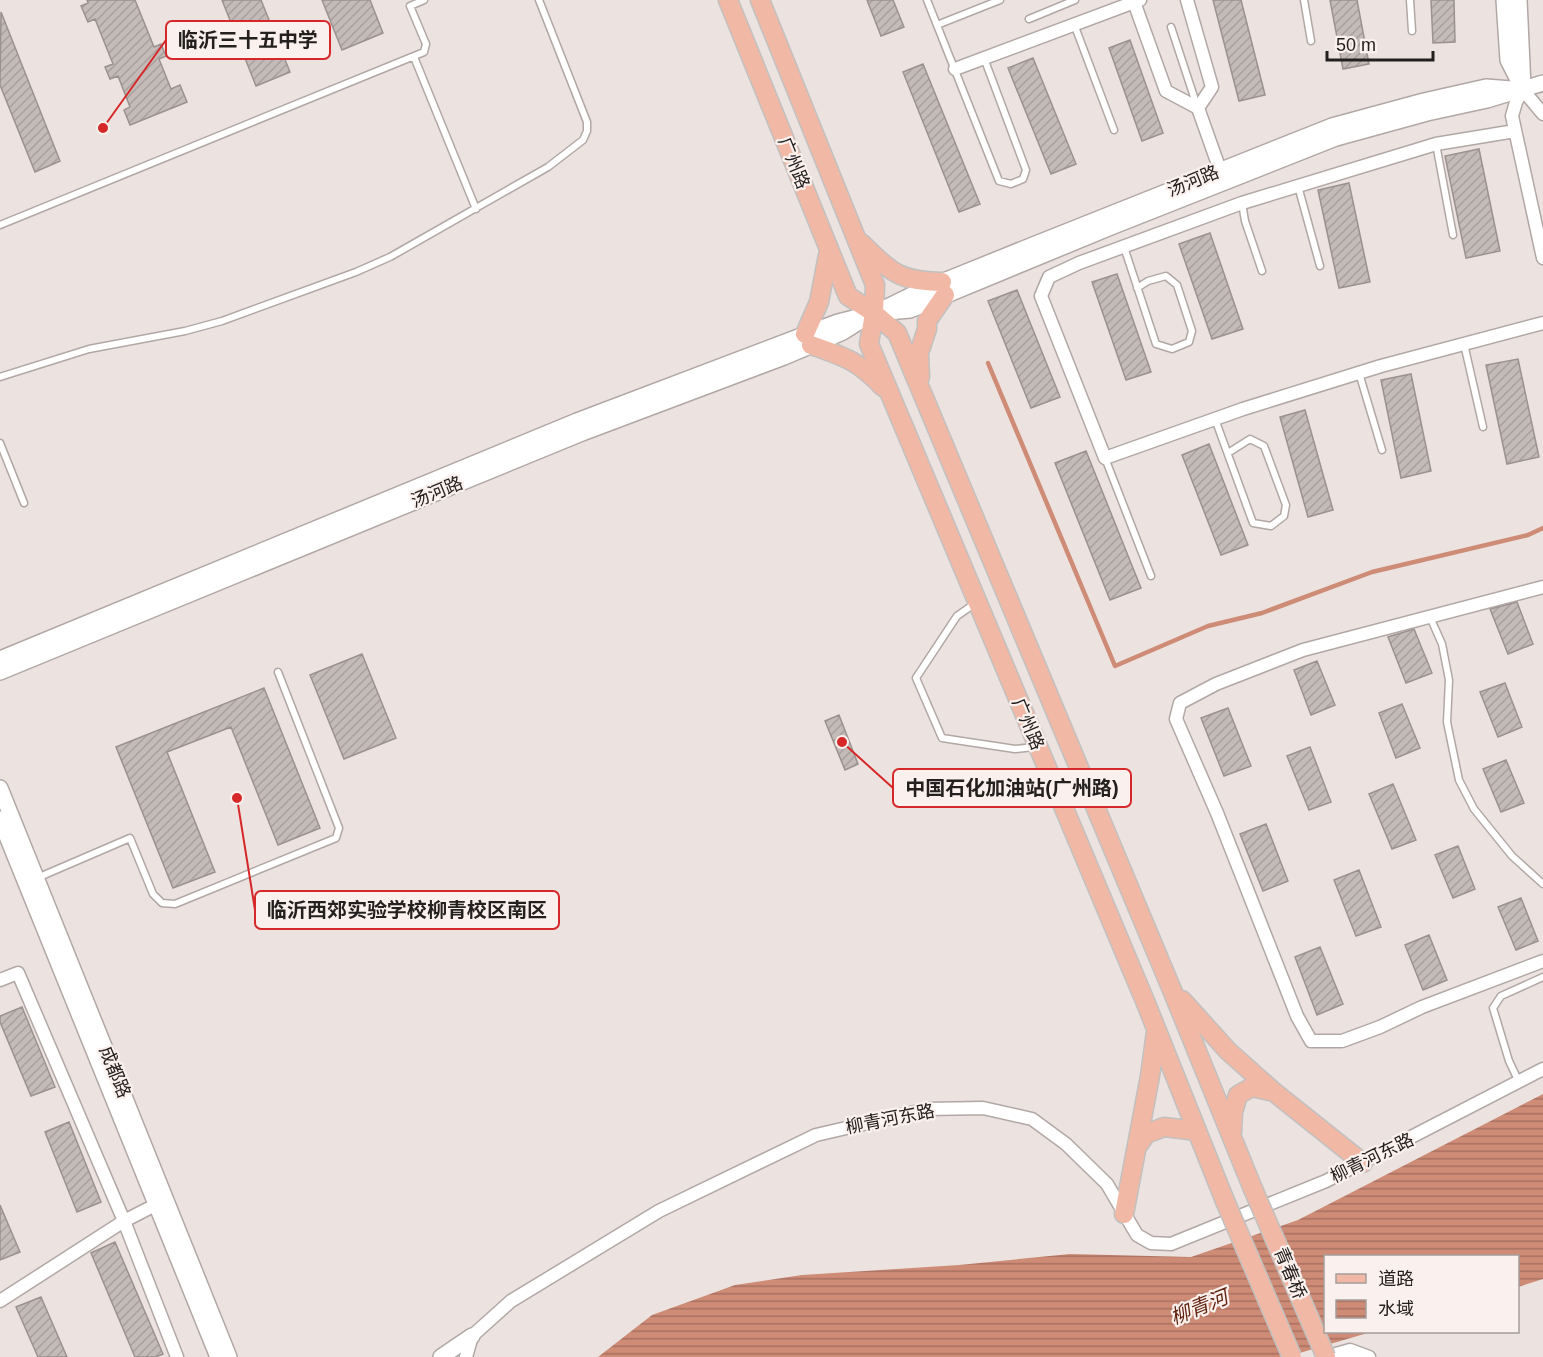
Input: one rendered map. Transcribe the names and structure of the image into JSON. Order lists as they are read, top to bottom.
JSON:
{
  "streets": {
    "main road": ["广州路", "青春桥"],
    "street": ["汤河路", "成都路", "柳青河东路"]
  },
  "crossings": [
    ["广州路", "汤河路"],
    ["广州路", "青春桥"]
  ],
  "water": ["柳青河"],
  "places": ["临沂三十五中学", "中国石化加油站(广州路)", "临沂西郊实验学校柳青校区南区"],
  "legend": ["道路", "水域"],
  "scale_bar": "50 m"
}
